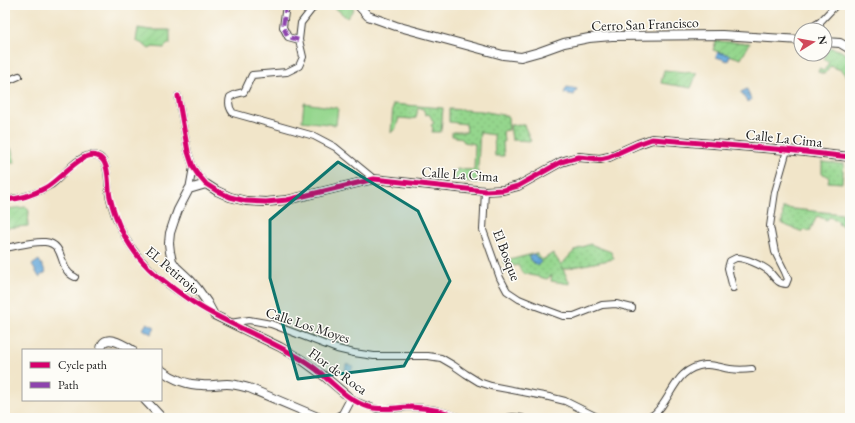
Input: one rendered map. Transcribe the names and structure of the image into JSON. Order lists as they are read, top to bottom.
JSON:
{
  "streets": {
    "street": [
      "Cerro San Francisco",
      "Calle La Cima",
      "El Bosque",
      "EL Petirrojo",
      "Calle Los Moyes",
      "Flor de Roca"
    ]
  },
  "crossings": [
    ["Calle La Cima", "El Bosque"],
    ["Calle Los Moyes", "Flor de Roca"]
  ],
  "legend": ["Cycle path", "Path"],
  "north": "right"
}
